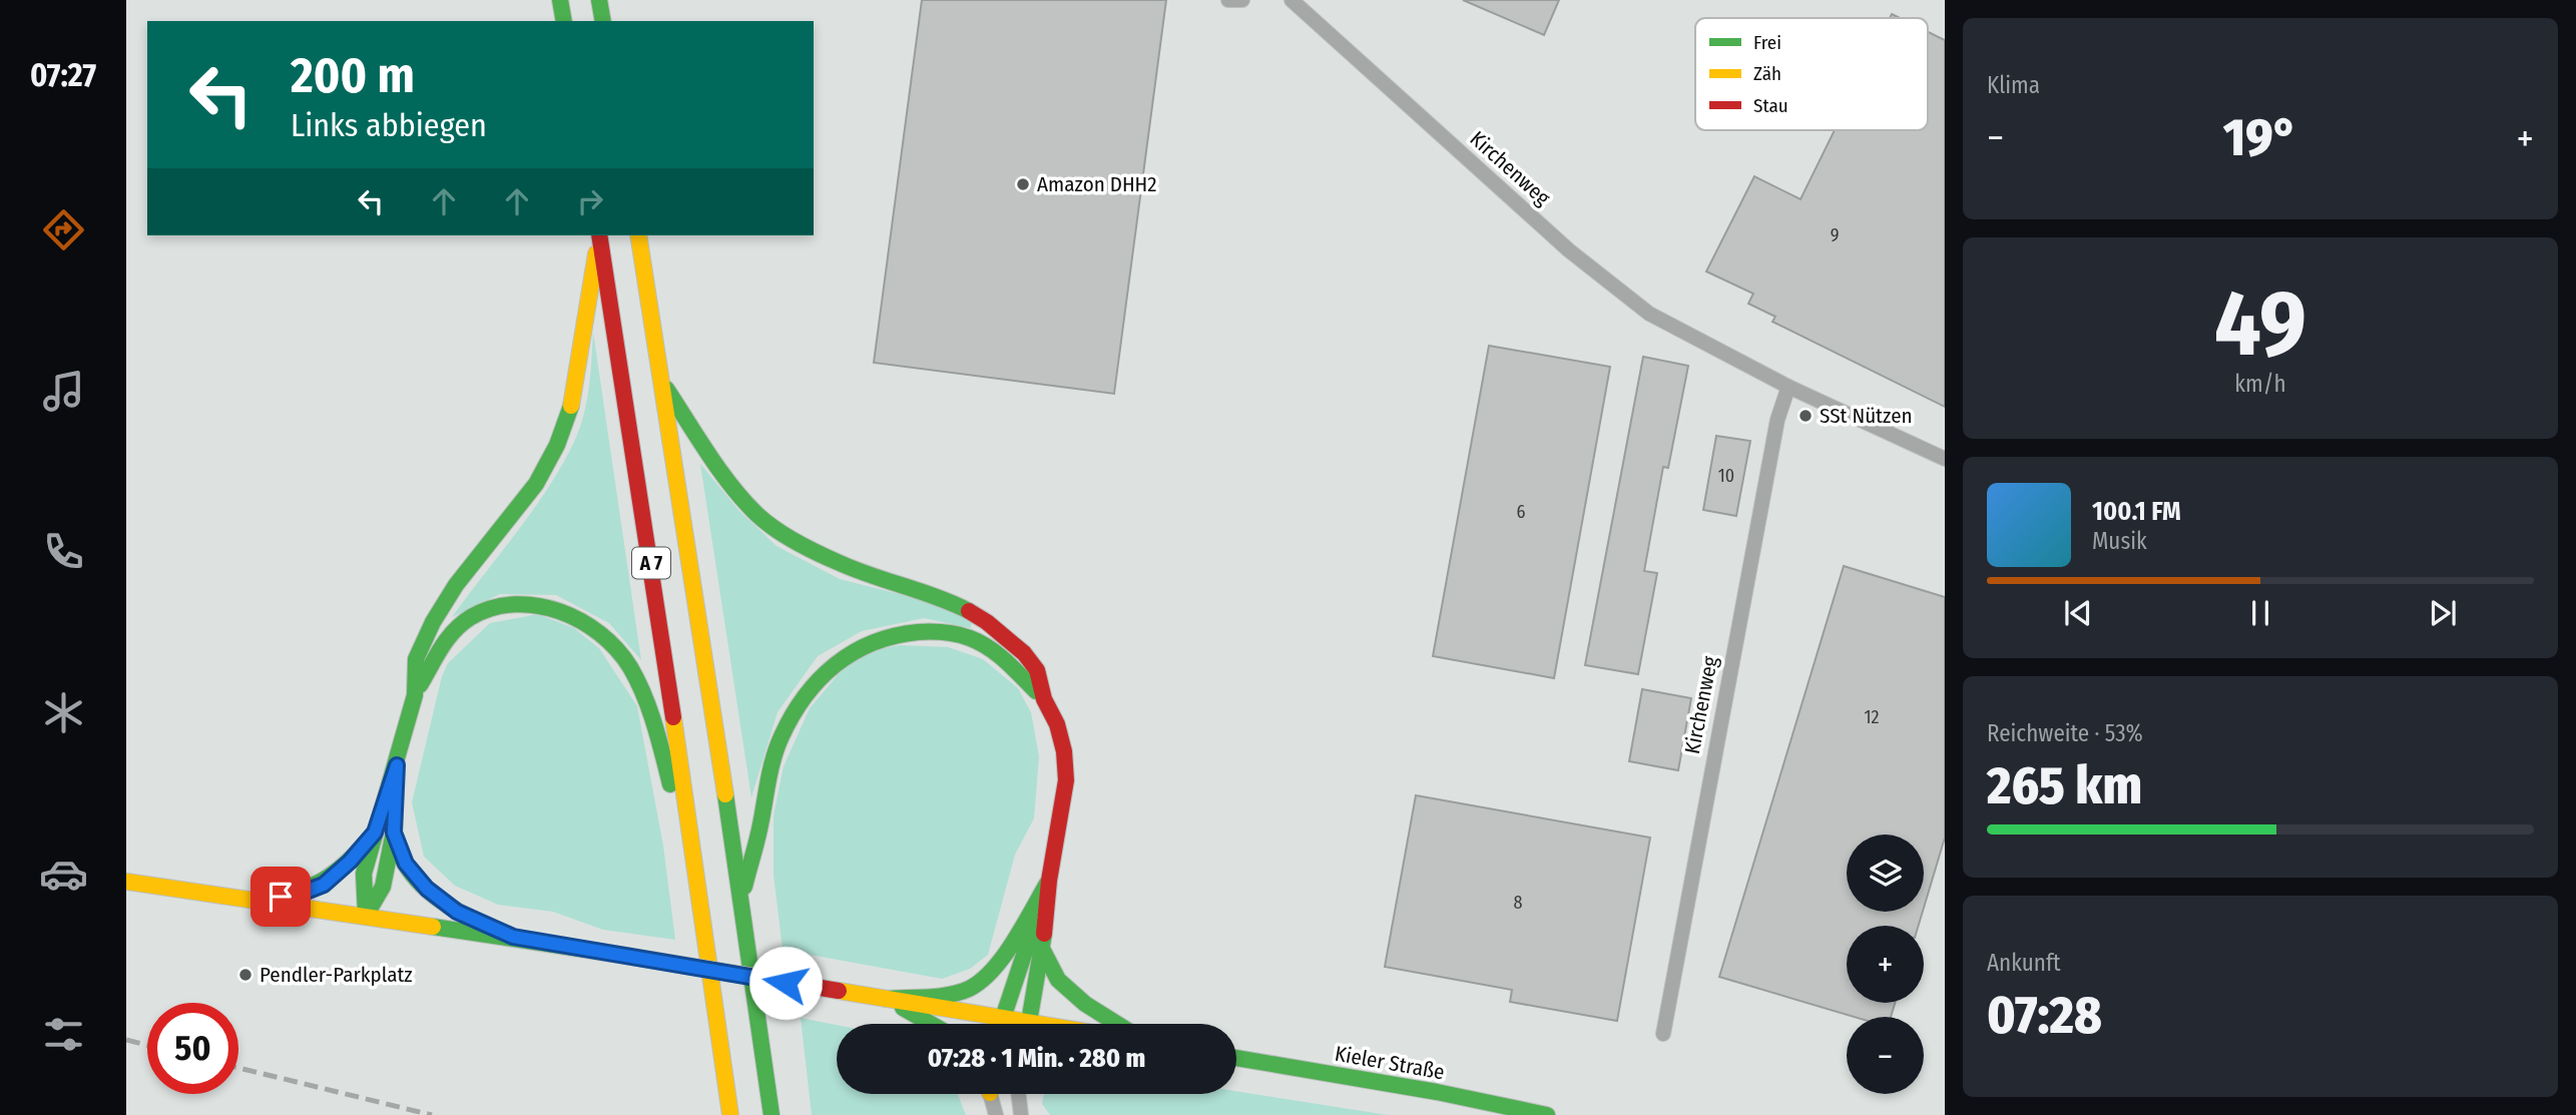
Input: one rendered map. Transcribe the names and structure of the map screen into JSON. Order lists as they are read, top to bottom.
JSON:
{
  "streets": {
    "main road": ["A 7", "Kieler Straße"],
    "street": ["Kirchenweg"]
  },
  "places": ["Amazon DHH2", "SSt Nützen", "Pendler-Parkplatz"],
  "house_numbers": [
    "9",
    "10",
    "6",
    "12",
    "8"
  ],
  "legend": ["Frei", "Zäh", "Stau"],
  "page": {
    "tabs": "07:27",
    "tile": [
      "Klima",
      ["49", "km/h"],
      ["Reichweite · 53%", "265 km"],
      ["Ankunft", "07:28"]
    ],
    "turn": ["200 m", "Links abbiegen"],
    "heat": ["−", "19°", "+"],
    "song": ["100.1 FM", "Musik"],
    "map_buttons": ["+", "−"],
    "limit": "50",
    "trip": "07:28 · 1 Min. · 280 m"
  }
}
